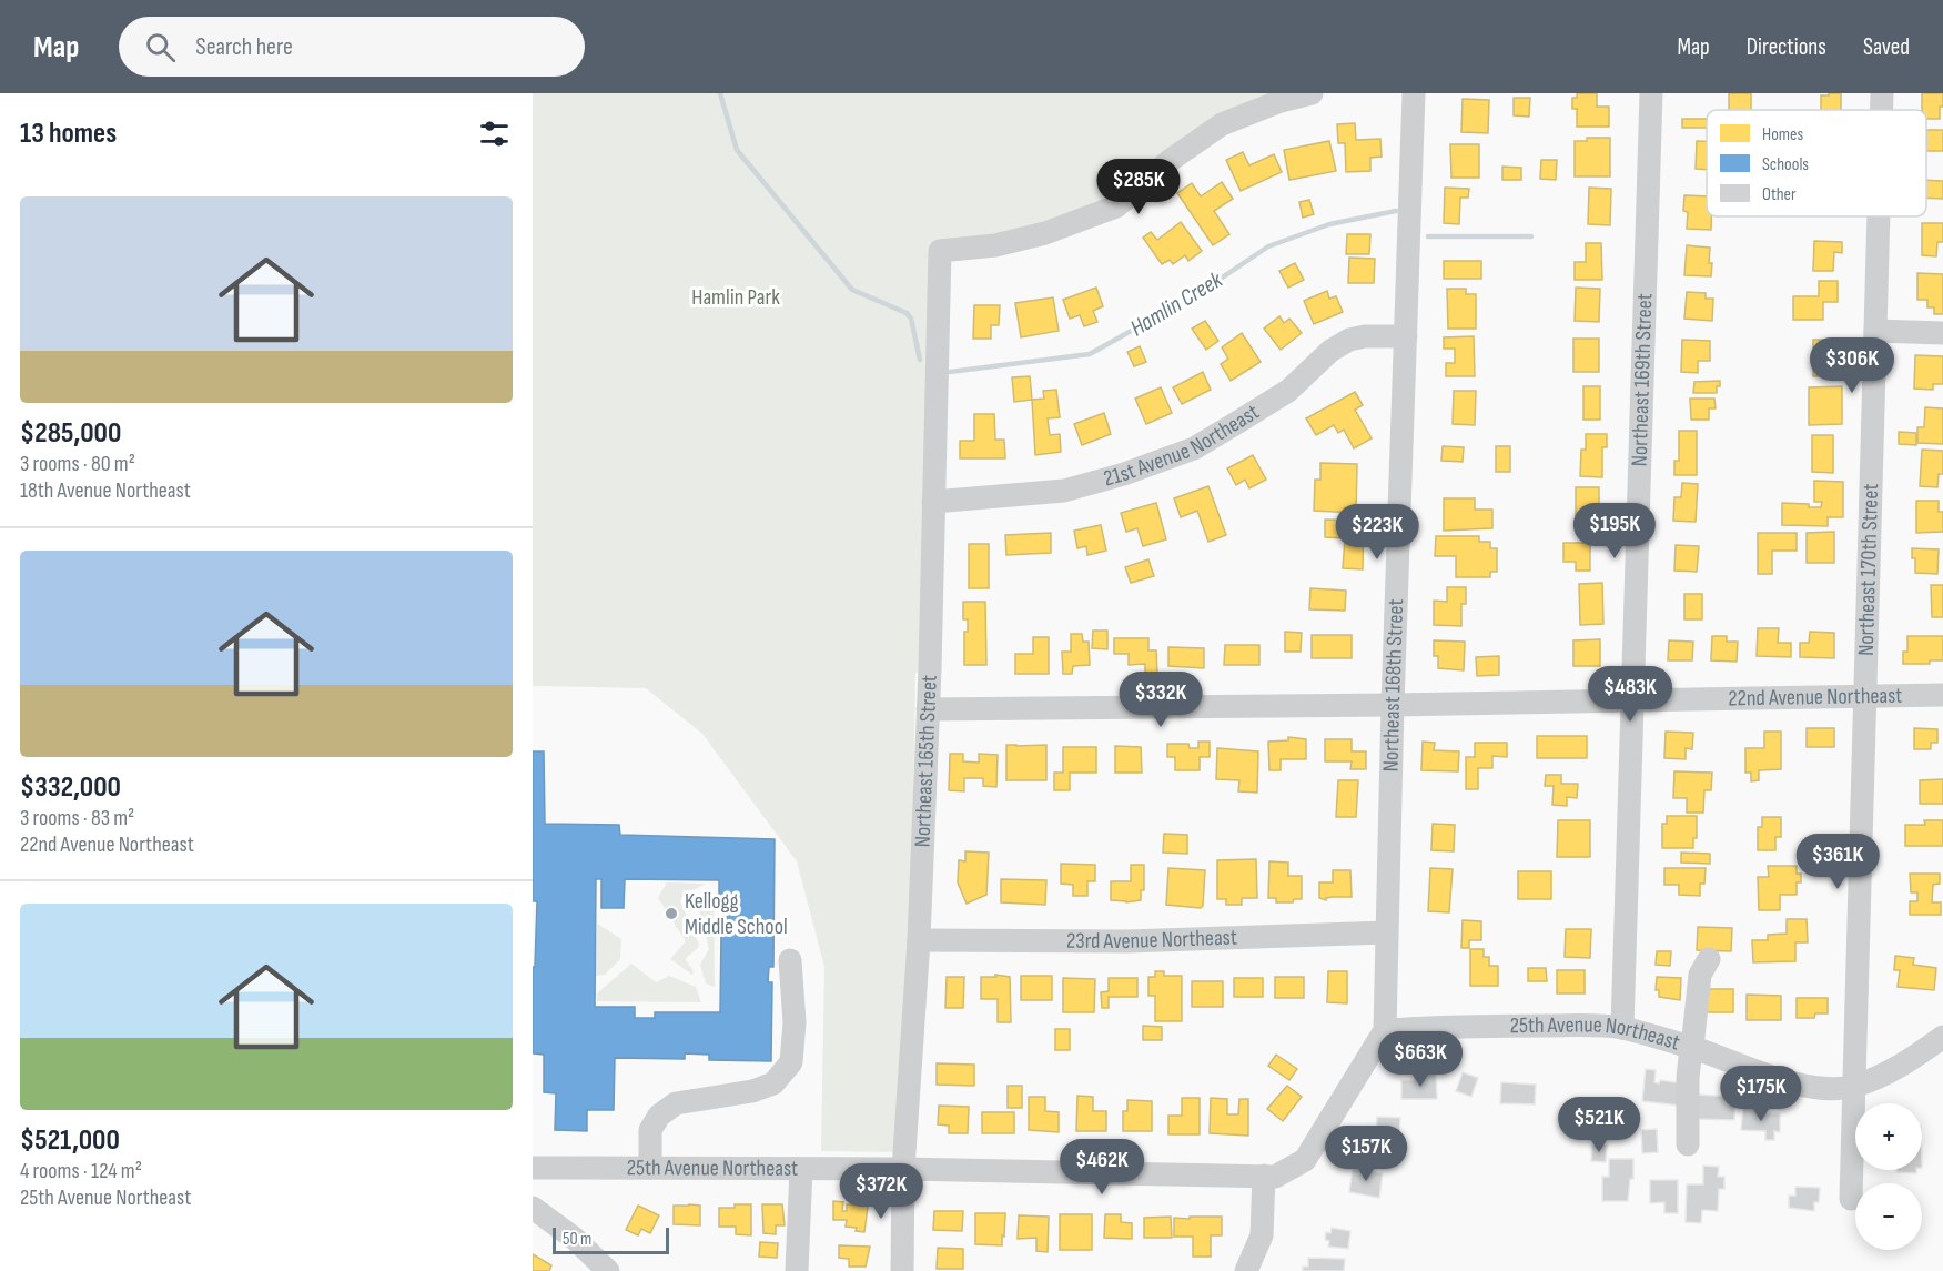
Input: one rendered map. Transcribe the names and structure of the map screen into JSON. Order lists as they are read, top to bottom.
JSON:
{
  "streets": {
    "street": [
      "Northeast 169th Street",
      "21st Avenue Northeast",
      "Northeast 170th Street",
      "Northeast 168th Street",
      "22nd Avenue Northeast",
      "Northeast 165th Street",
      "23rd Avenue Northeast",
      "25th Avenue Northeast"
    ]
  },
  "crossings": [
    ["Northeast 169th Street", "22nd Avenue Northeast"],
    ["Northeast 169th Street", "25th Avenue Northeast"],
    ["21st Avenue Northeast", "Northeast 168th Street"],
    ["21st Avenue Northeast", "Northeast 165th Street"],
    ["Northeast 170th Street", "22nd Avenue Northeast"],
    ["Northeast 170th Street", "25th Avenue Northeast"],
    ["Northeast 168th Street", "22nd Avenue Northeast"],
    ["Northeast 168th Street", "23rd Avenue Northeast"],
    ["Northeast 168th Street", "25th Avenue Northeast"],
    ["22nd Avenue Northeast", "Northeast 165th Street"],
    ["Northeast 165th Street", "23rd Avenue Northeast"],
    ["Northeast 165th Street", "25th Avenue Northeast"]
  ],
  "water": ["Hamlin Creek"],
  "parks": ["Hamlin Park"],
  "places": ["Kellogg Middle School"],
  "legend": ["Homes", "Schools", "Other"],
  "scale_bar": "50 m",
  "page": {
    "header": "Map",
    "search": "Search here",
    "nav": ["Map", "Directions", "Saved"],
    "heading": "13 homes",
    "price": [
      "$285K",
      "$306K",
      "$195K",
      "$223K",
      "$483K",
      "$332K",
      "$361K",
      "$663K",
      "$175K",
      "$521K",
      "$157K",
      "$462K",
      "$372K"
    ],
    "list": [
      {
        "name": "$285,000",
        "note": "3 rooms · 80 m² · 18th Avenue Northeast"
      },
      {
        "name": "$332,000",
        "note": "3 rooms · 83 m² · 22nd Avenue Northeast"
      },
      {
        "name": "$521,000",
        "note": "4 rooms · 124 m² · 25th Avenue Northeast"
      }
    ],
    "map_buttons": ["+", "−"],
    "scale": "50 m"
  }
}
